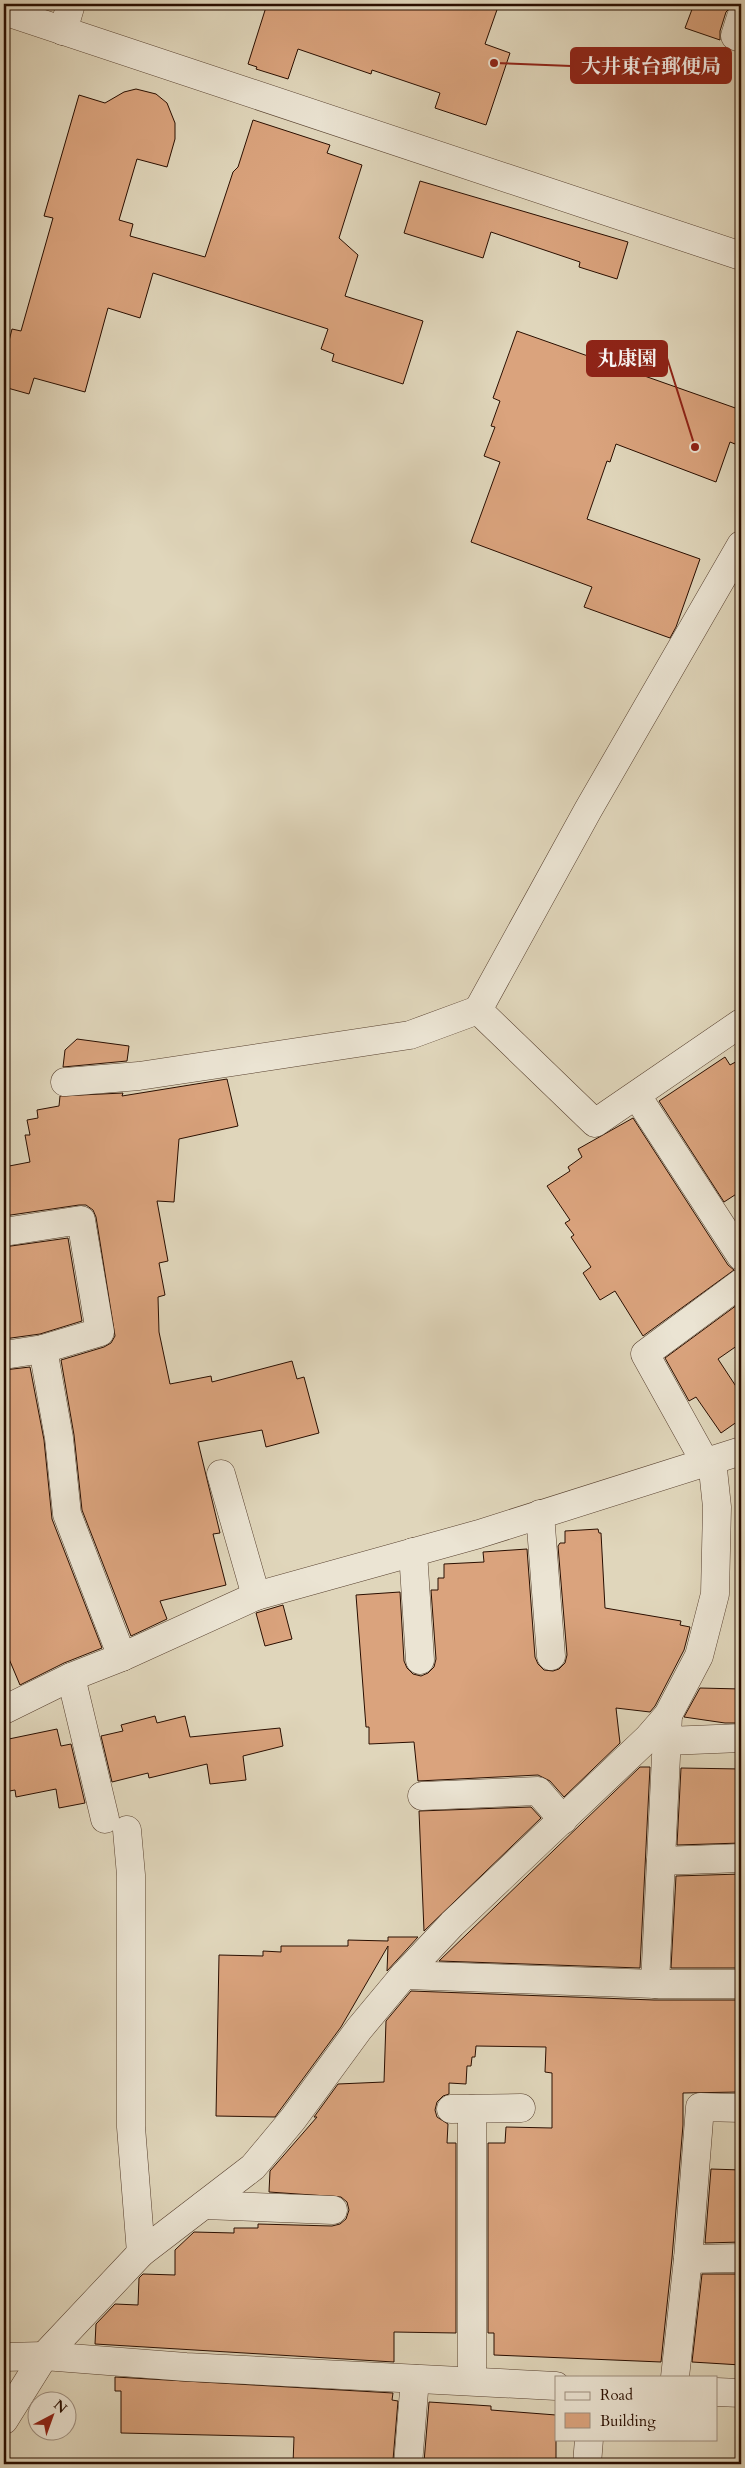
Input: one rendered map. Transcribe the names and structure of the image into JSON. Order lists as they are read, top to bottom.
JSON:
{
  "places": ["大井東台郵便局", "丸康園"],
  "legend": ["Road", "Building"],
  "north": "top right"
}
